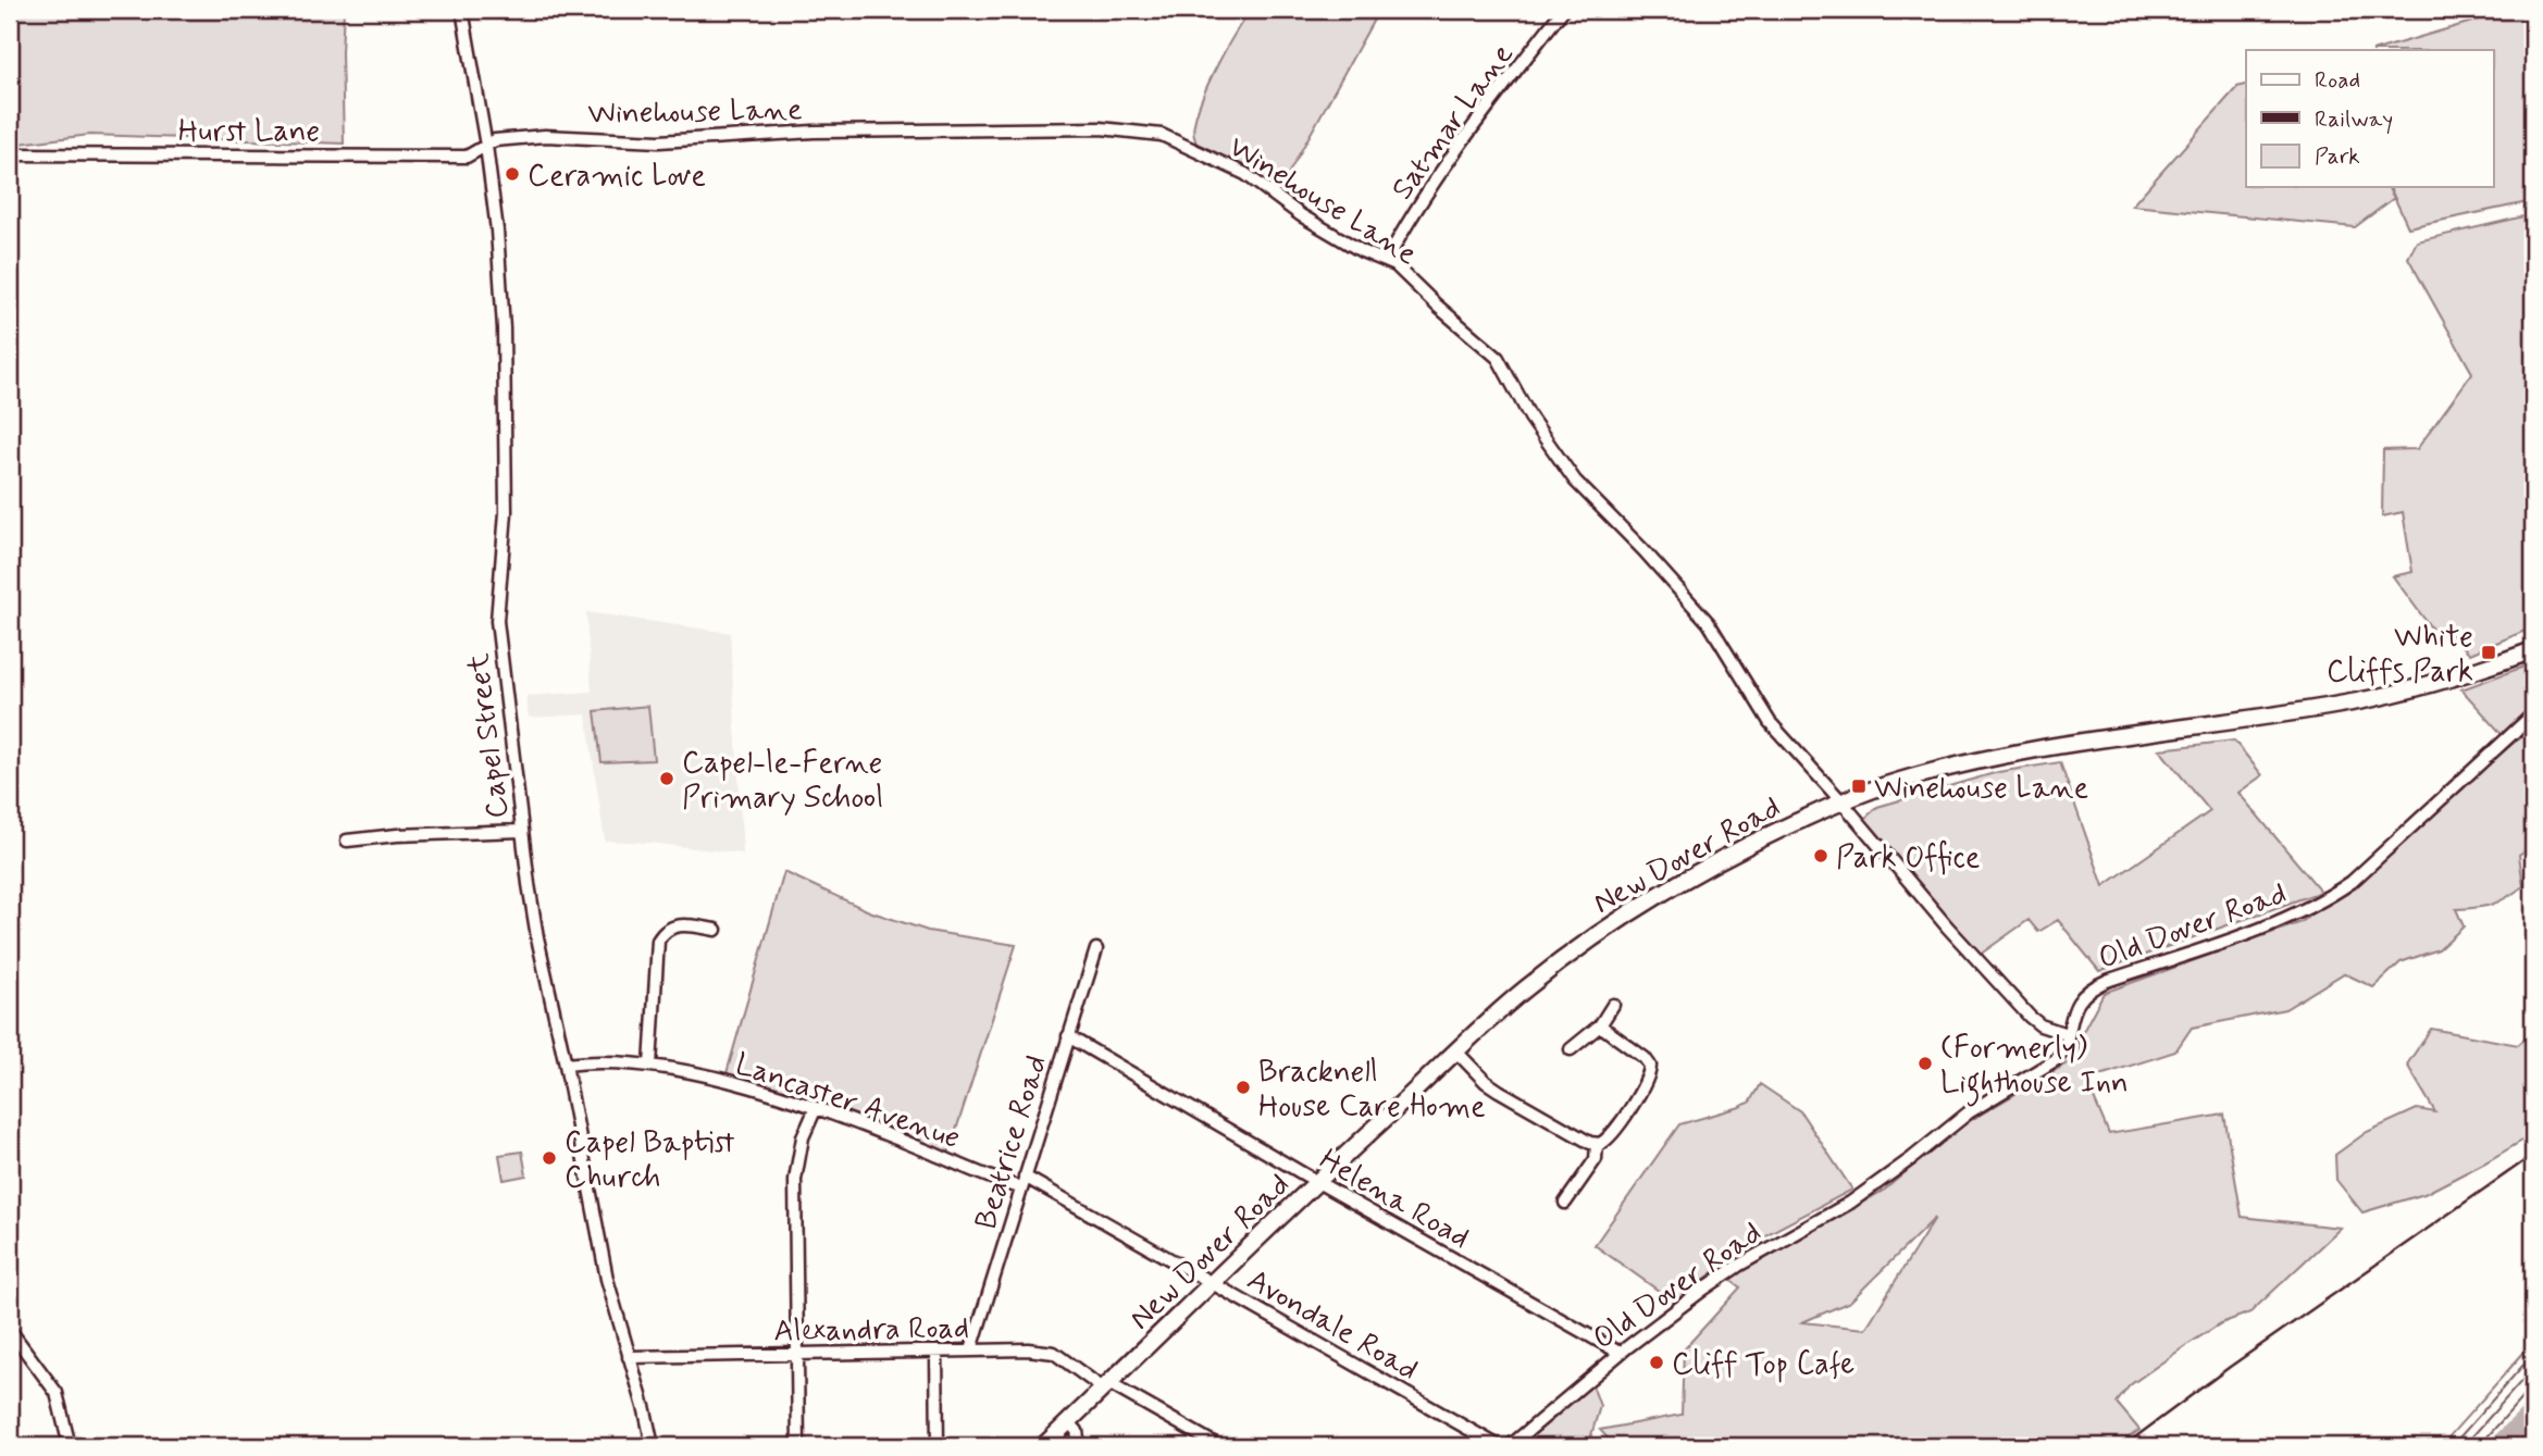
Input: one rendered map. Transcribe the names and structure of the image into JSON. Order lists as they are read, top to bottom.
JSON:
{
  "streets": {
    "main road": ["New Dover Road"],
    "street": [
      "Winehouse Lane",
      "Satmar Lane",
      "Hurst Lane",
      "Capel Street",
      "Old Dover Road",
      "Lancaster Avenue",
      "Beatrice Road",
      "Helena Road",
      "Avondale Road",
      "Alexandra Road"
    ]
  },
  "crossings": [
    ["Winehouse Lane", "Satmar Lane"],
    ["Winehouse Lane", "Hurst Lane"],
    ["Winehouse Lane", "Capel Street"],
    ["Winehouse Lane", "New Dover Road"],
    ["Winehouse Lane", "Old Dover Road"],
    ["Hurst Lane", "Capel Street"],
    ["Capel Street", "Lancaster Avenue"],
    ["Capel Street", "Alexandra Road"],
    ["New Dover Road", "Helena Road"],
    ["New Dover Road", "Avondale Road"],
    ["New Dover Road", "Alexandra Road"],
    ["Old Dover Road", "Helena Road"],
    ["Lancaster Avenue", "Beatrice Road"],
    ["Lancaster Avenue", "Avondale Road"],
    ["Beatrice Road", "Helena Road"],
    ["Beatrice Road", "Avondale Road"],
    ["Beatrice Road", "Alexandra Road"]
  ],
  "places": {
    "other": [
      "Ceramic Love",
      "Capel-le-Ferne Primary School",
      "Park Office",
      "(Formerly) Lighthouse Inn",
      "Bracknell House Care Home",
      "Capel Baptist Church",
      "Cliff Top Cafe"
    ],
    "transit": ["White Cliffs Park", "Winehouse Lane"]
  },
  "legend": ["Road", "Railway", "Park"]
}
